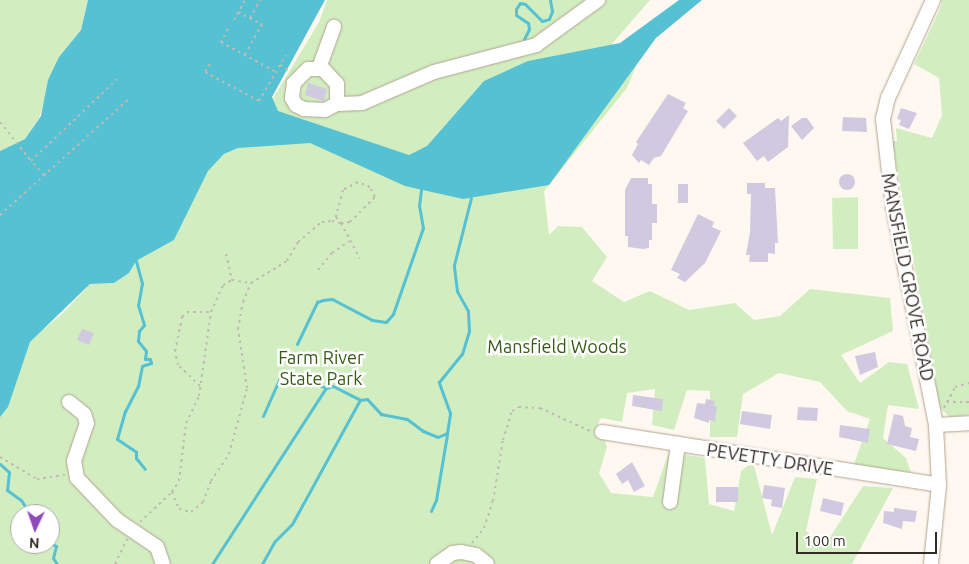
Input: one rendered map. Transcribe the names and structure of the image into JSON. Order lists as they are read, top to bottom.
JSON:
{
  "streets": {
    "street": ["MANSFIELD GROVE ROAD", "PEVETTY DRIVE"]
  },
  "crossings": [
    ["MANSFIELD GROVE ROAD", "PEVETTY DRIVE"]
  ],
  "parks": ["Mansfield Woods", "Farm River State Park"],
  "scale_bar": "100 m",
  "north": "bottom"
}
